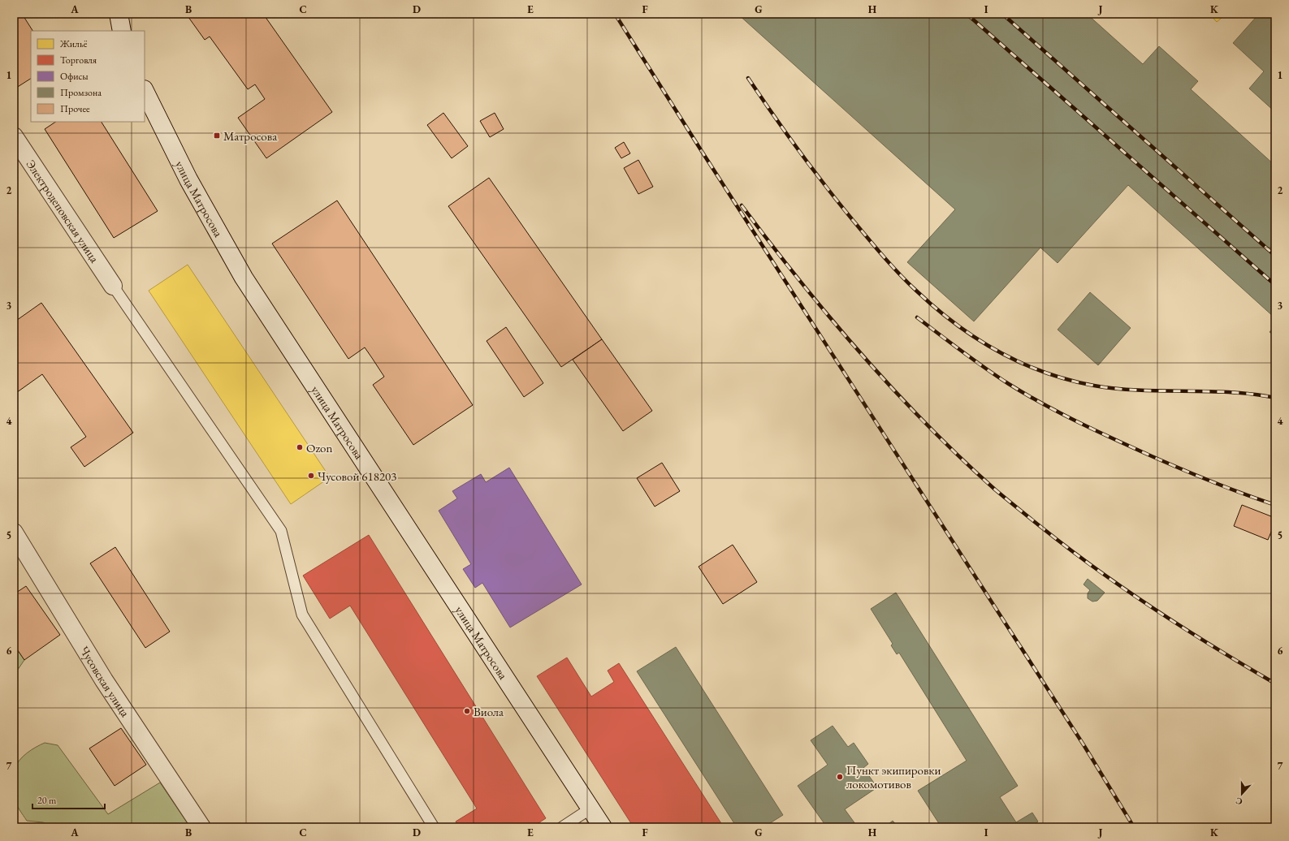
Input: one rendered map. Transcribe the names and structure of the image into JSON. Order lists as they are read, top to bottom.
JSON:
{
  "streets": {
    "street": ["улица Матросова", "Электродеповская улица", "Чусовская улица"]
  },
  "places": {
    "transit": ["Матросова"],
    "other": [
      "Ozon",
      "Чусовой 618203",
      "Виола",
      "Пункт экипировки локомотивов"
    ]
  },
  "legend": [
    "Жильё",
    "Торговля",
    "Офисы",
    "Промзона",
    "Прочее"
  ],
  "scale_bar": "20 m",
  "north": "bottom",
  "grid": {
    "columns": [
      "A",
      "B",
      "C",
      "D",
      "E",
      "F",
      "G",
      "H",
      "I",
      "J",
      "K"
    ],
    "rows": [
      "1",
      "2",
      "3",
      "4",
      "5",
      "6",
      "7"
    ]
  }
}
